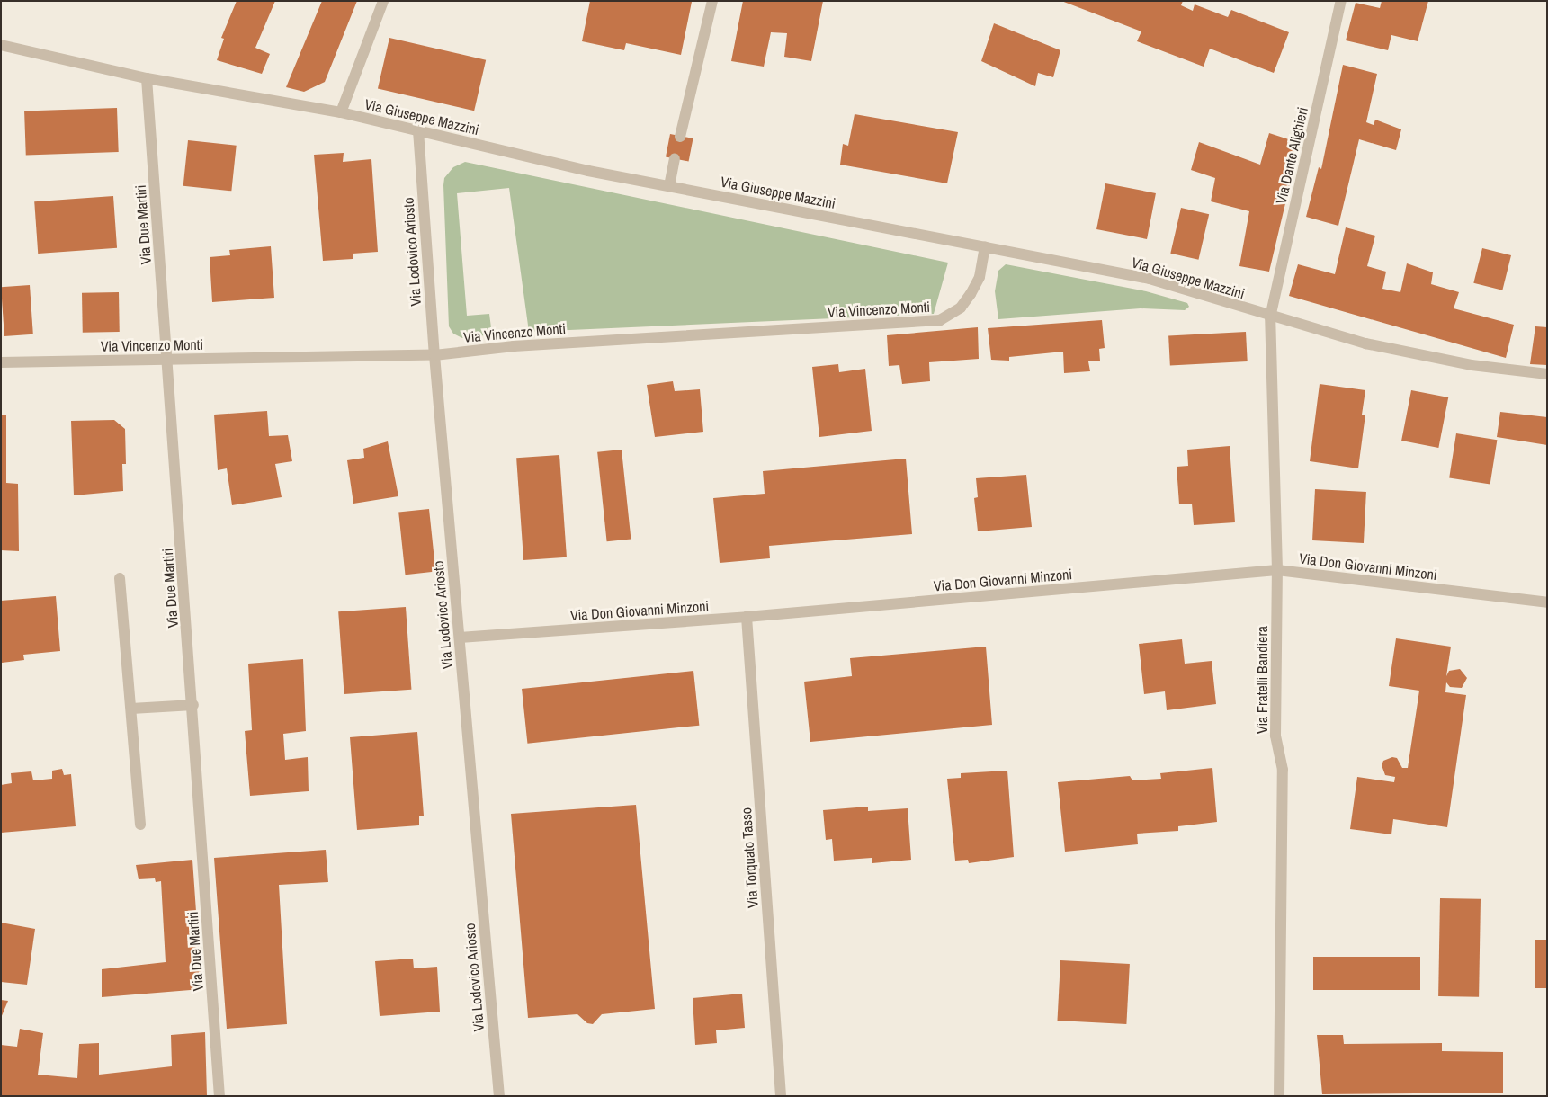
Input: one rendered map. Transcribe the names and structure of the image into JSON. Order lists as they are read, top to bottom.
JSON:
{
  "streets": {
    "street": [
      "Via Giuseppe Mazzini",
      "Via Dante Alighieri",
      "Via Due Martiri",
      "Via Lodovico Ariosto",
      "Via Vincenzo Monti",
      "Via Don Giovanni Minzoni",
      "Via Fratelli Bandiera",
      "Via Torquato Tasso"
    ]
  },
  "crossings": [
    ["Via Giuseppe Mazzini", "Via Dante Alighieri"],
    ["Via Giuseppe Mazzini", "Via Due Martiri"],
    ["Via Giuseppe Mazzini", "Via Lodovico Ariosto"],
    ["Via Giuseppe Mazzini", "Via Vincenzo Monti"],
    ["Via Giuseppe Mazzini", "Via Fratelli Bandiera"],
    ["Via Dante Alighieri", "Via Fratelli Bandiera"],
    ["Via Due Martiri", "Via Vincenzo Monti"],
    ["Via Lodovico Ariosto", "Via Vincenzo Monti"],
    ["Via Lodovico Ariosto", "Via Don Giovanni Minzoni"],
    ["Via Don Giovanni Minzoni", "Via Fratelli Bandiera"],
    ["Via Don Giovanni Minzoni", "Via Torquato Tasso"]
  ]
}
